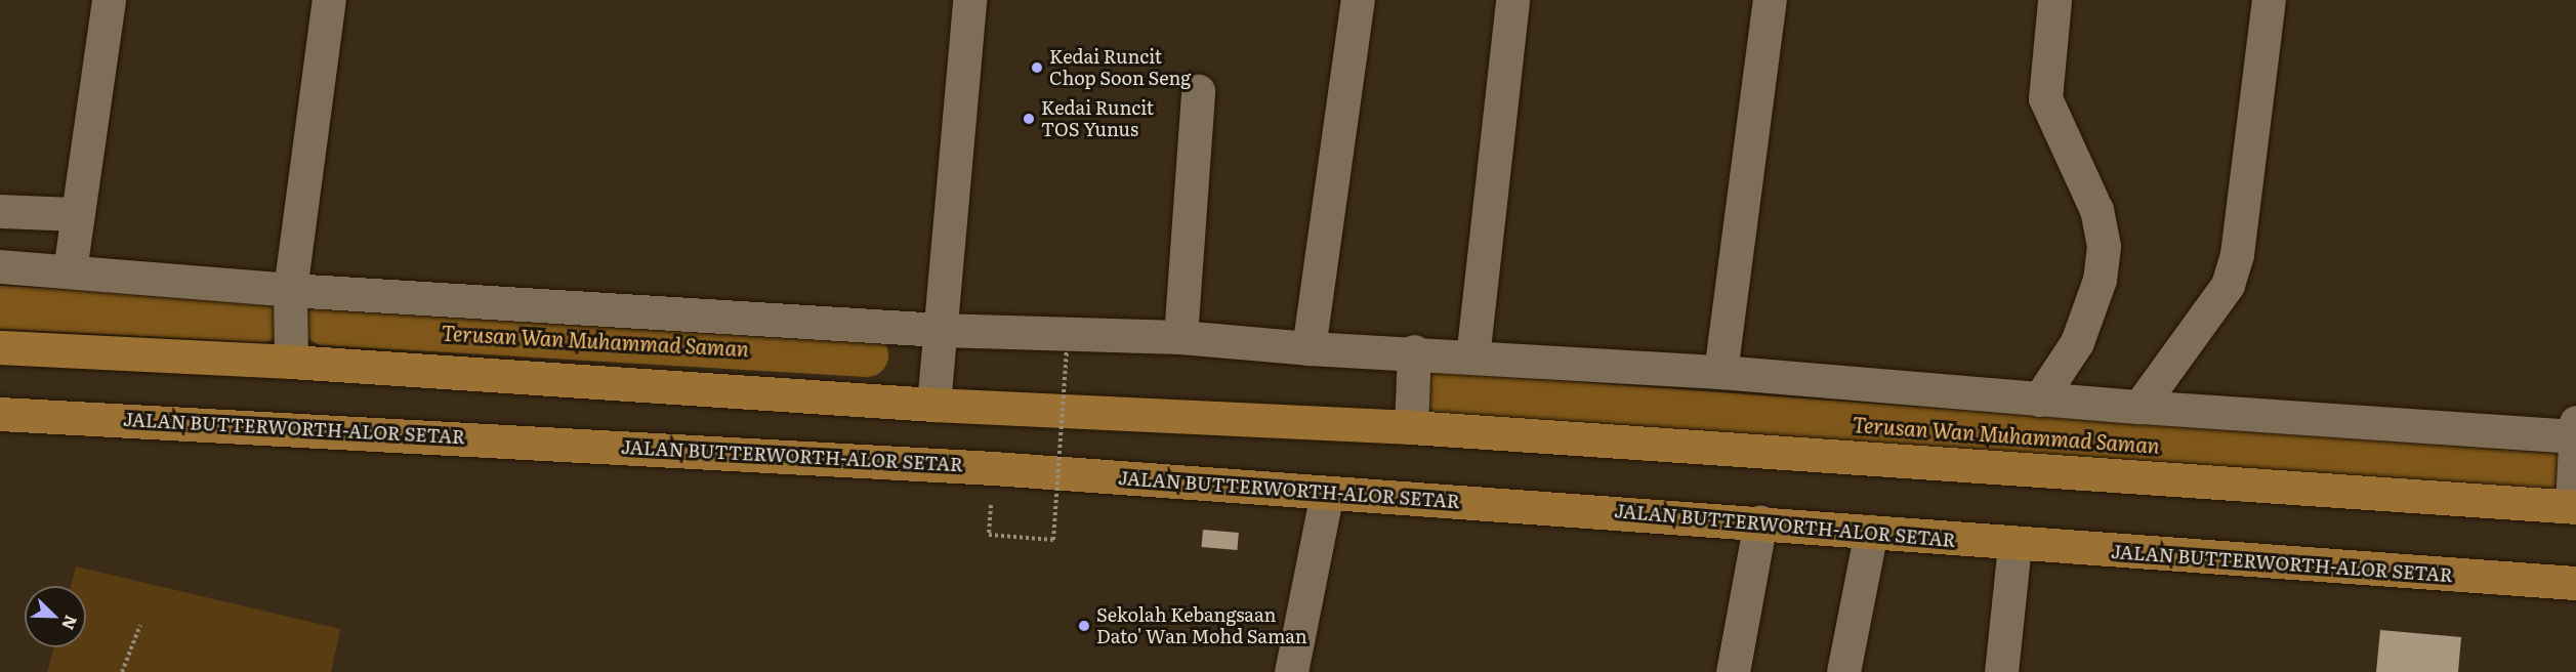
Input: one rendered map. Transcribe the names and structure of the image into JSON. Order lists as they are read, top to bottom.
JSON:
{
  "streets": {
    "main road": ["JALAN BUTTERWORTH-ALOR SETAR"]
  },
  "water": ["Terusan Wan Muhammad Saman"],
  "places": ["Kedai Runcit Chop Soon Seng", "Kedai Runcit TOS Yunus", "Sekolah Kebangsaan Dato' Wan Mohd Saman"],
  "north": "bottom right"
}
